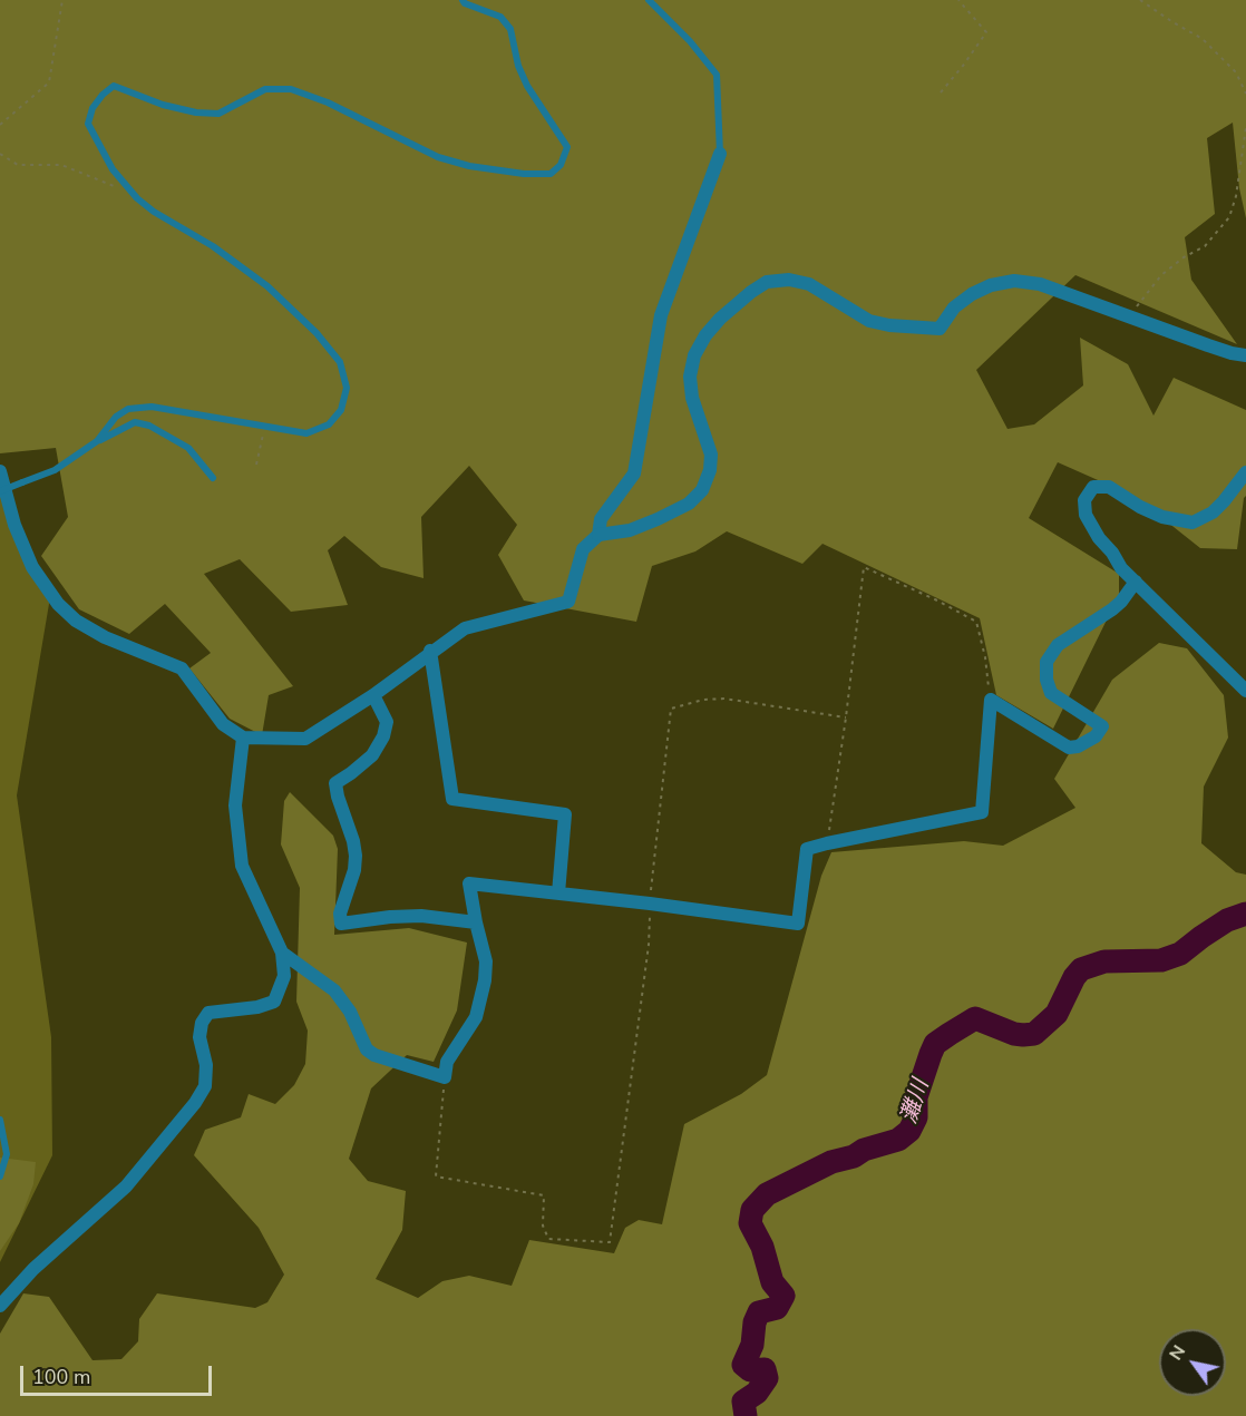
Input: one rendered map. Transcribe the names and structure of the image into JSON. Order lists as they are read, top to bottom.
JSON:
{
  "water": ["灘川"],
  "scale_bar": "100 m",
  "north": "top left"
}
